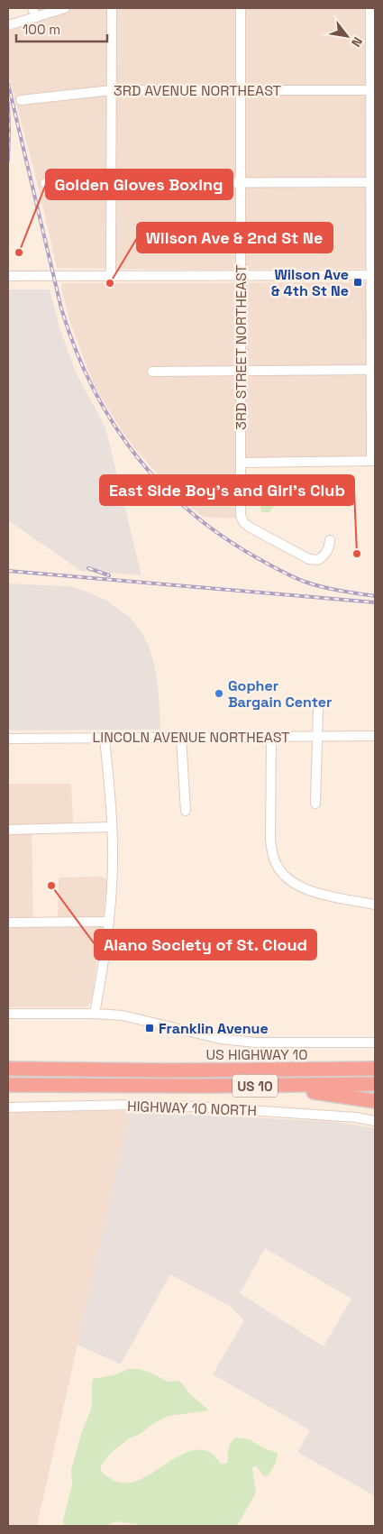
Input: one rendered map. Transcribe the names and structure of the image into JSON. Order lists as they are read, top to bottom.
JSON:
{
  "streets": {
    "highway": ["US HIGHWAY 10", "US 10"],
    "street": [
      "3RD AVENUE NORTHEAST",
      "3RD STREET NORTHEAST",
      "LINCOLN AVENUE NORTHEAST",
      "HIGHWAY 10 NORTH"
    ]
  },
  "crossings": [
    ["3RD AVENUE NORTHEAST", "3RD STREET NORTHEAST"]
  ],
  "places": {
    "other": [
      "Golden Gloves Boxing",
      "Wilson Ave & 2nd St Ne",
      "East Side Boy's and Girl's Club",
      "Gopher Bargain Center",
      "Alano Society of St. Cloud"
    ],
    "transit": ["Wilson Ave & 4th St Ne", "Franklin Avenue"]
  },
  "scale_bar": "100 m",
  "north": "bottom right"
}
